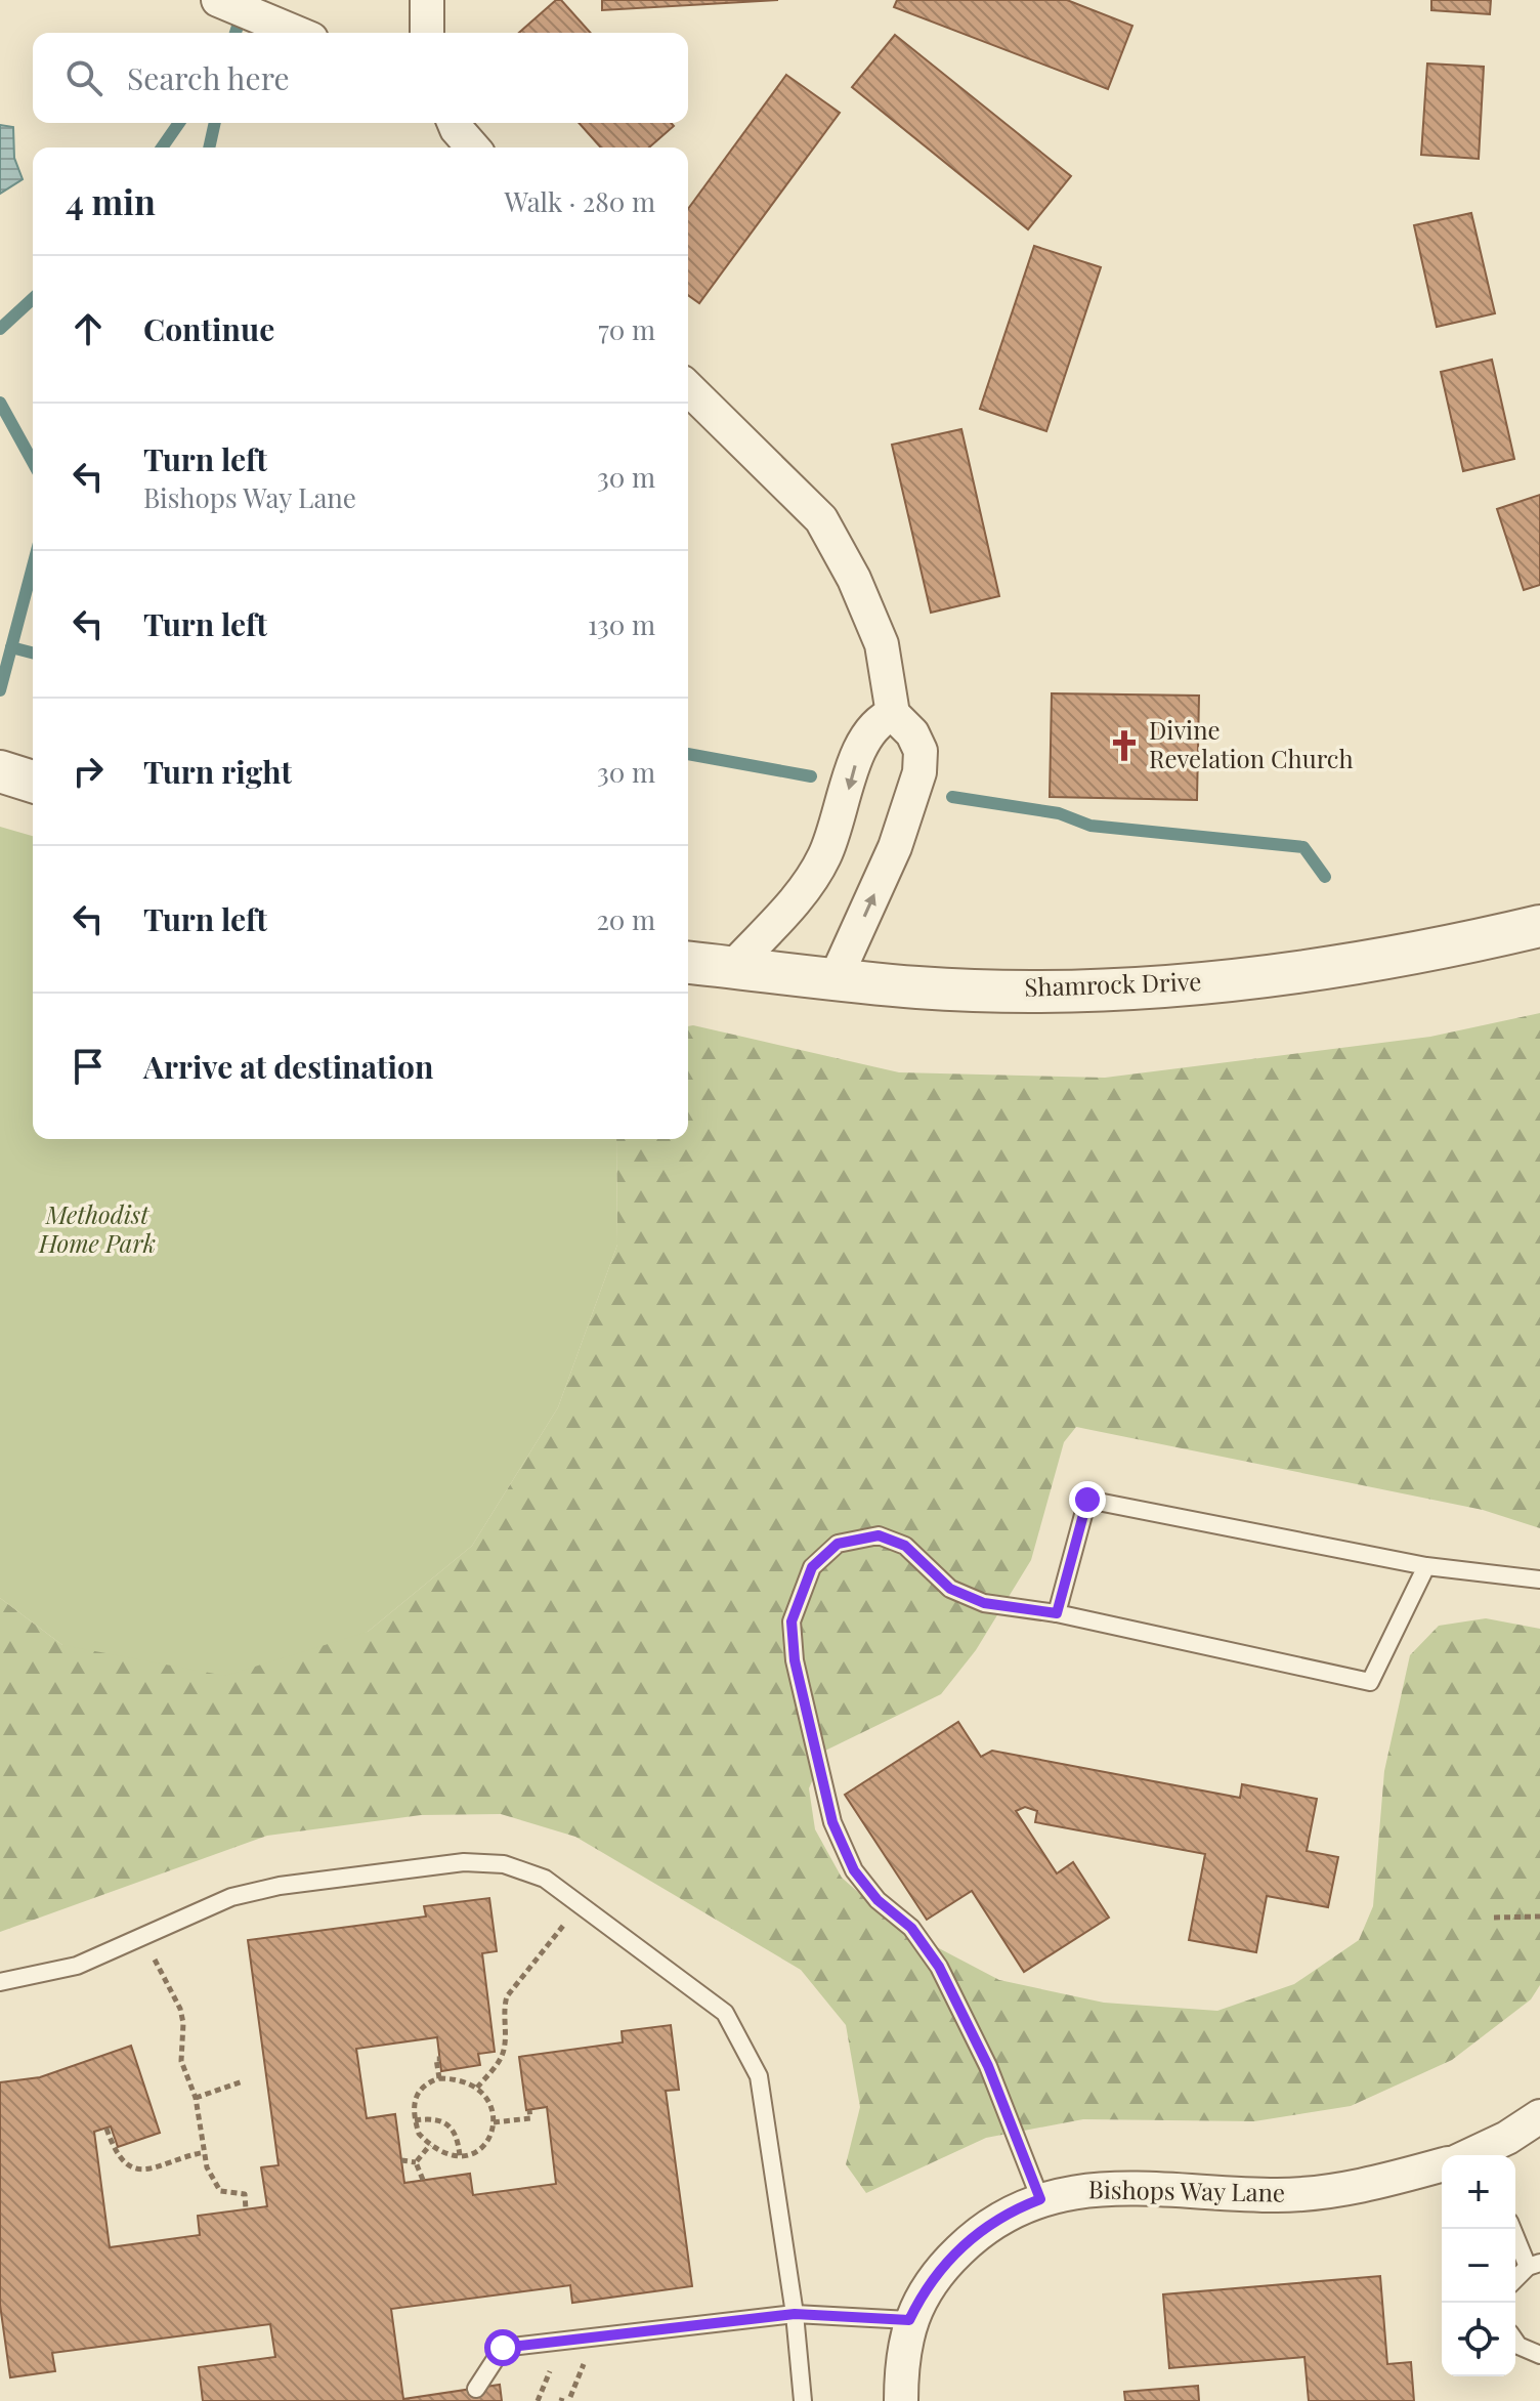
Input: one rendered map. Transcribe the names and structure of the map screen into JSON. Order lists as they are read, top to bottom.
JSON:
{
  "streets": {
    "street": ["Shamrock Drive", "Bishops Way Lane"]
  },
  "parks": ["Methodist Home Park"],
  "places": {
    "church": ["Divine Revelation Church"]
  },
  "page": {
    "search": "Search here",
    "heading": ["4 min", "Walk · 280 m"],
    "list": [
      ["Continue", "70 m"],
      ["Turn left", "Bishops Way Lane", "30 m"],
      ["Turn left", "130 m"],
      ["Turn right", "30 m"],
      ["Turn left", "20 m"],
      "Arrive at destination"
    ],
    "map_buttons": ["+", "−"]
  }
}
